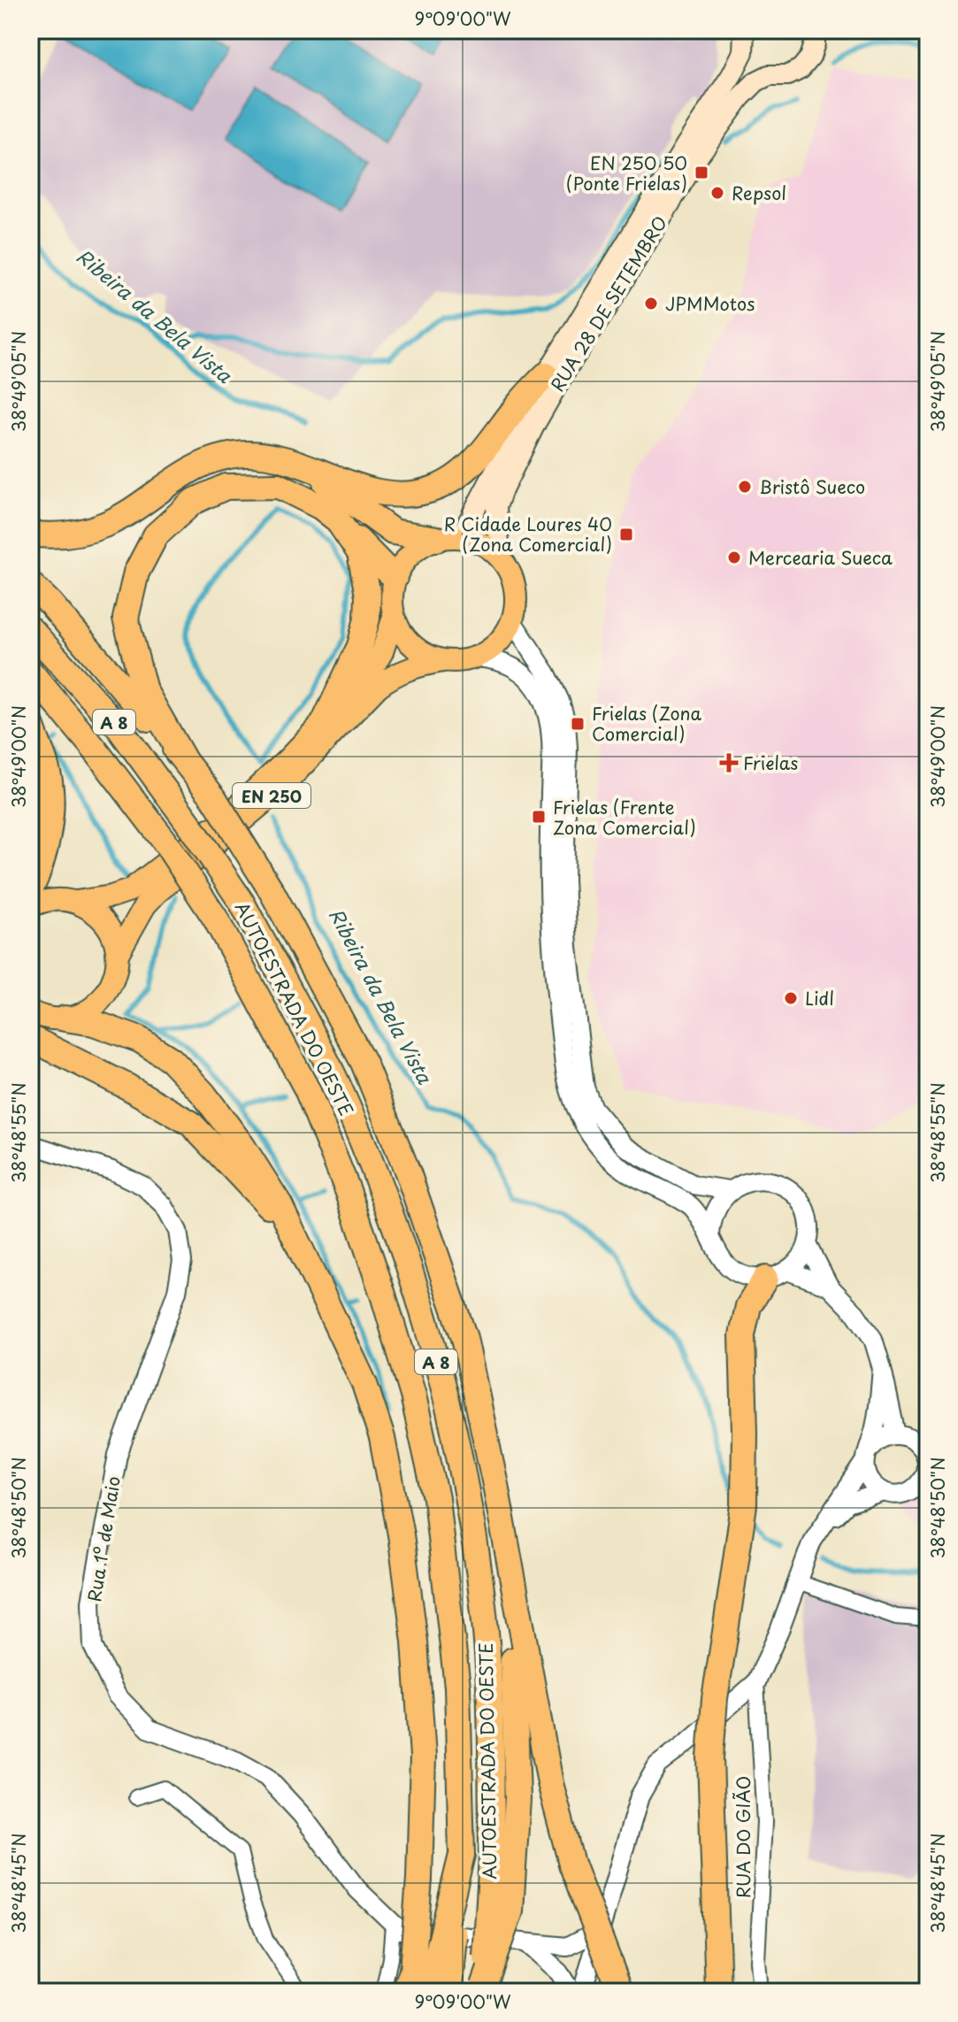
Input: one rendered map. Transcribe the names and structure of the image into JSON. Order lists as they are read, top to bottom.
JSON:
{
  "streets": {
    "highway": ["A 8", "AUTOESTRADA DO OESTE"],
    "main road": ["RUA 28 DE SETEMBRO", "EN 250"],
    "street": ["Rua 1º de Maio", "RUA DO GIÃO"]
  },
  "crossings": [
    ["RUA 28 DE SETEMBRO", "EN 250"]
  ],
  "water": ["Ribeira da Bela Vista"],
  "places": {
    "transit": [
      "EN 250 50 (Ponte Frielas)",
      "R Cidade Loures 40 (Zona Comercial)",
      "Frielas (Zona Comercial)",
      "Frielas (Frente Zona Comercial)"
    ],
    "other": [
      "Repsol",
      "JPMMotos",
      "Bristô Sueco",
      "Mercearia Sueca",
      "Lidl"
    ],
    "health": ["Frielas"]
  },
  "coordinates": [
    "9°09'00\"W",
    "38°49'05\"N",
    "38°49'00\"N",
    "38°48'55\"N",
    "38°48'50\"N",
    "38°48'45\"N"
  ]
}
